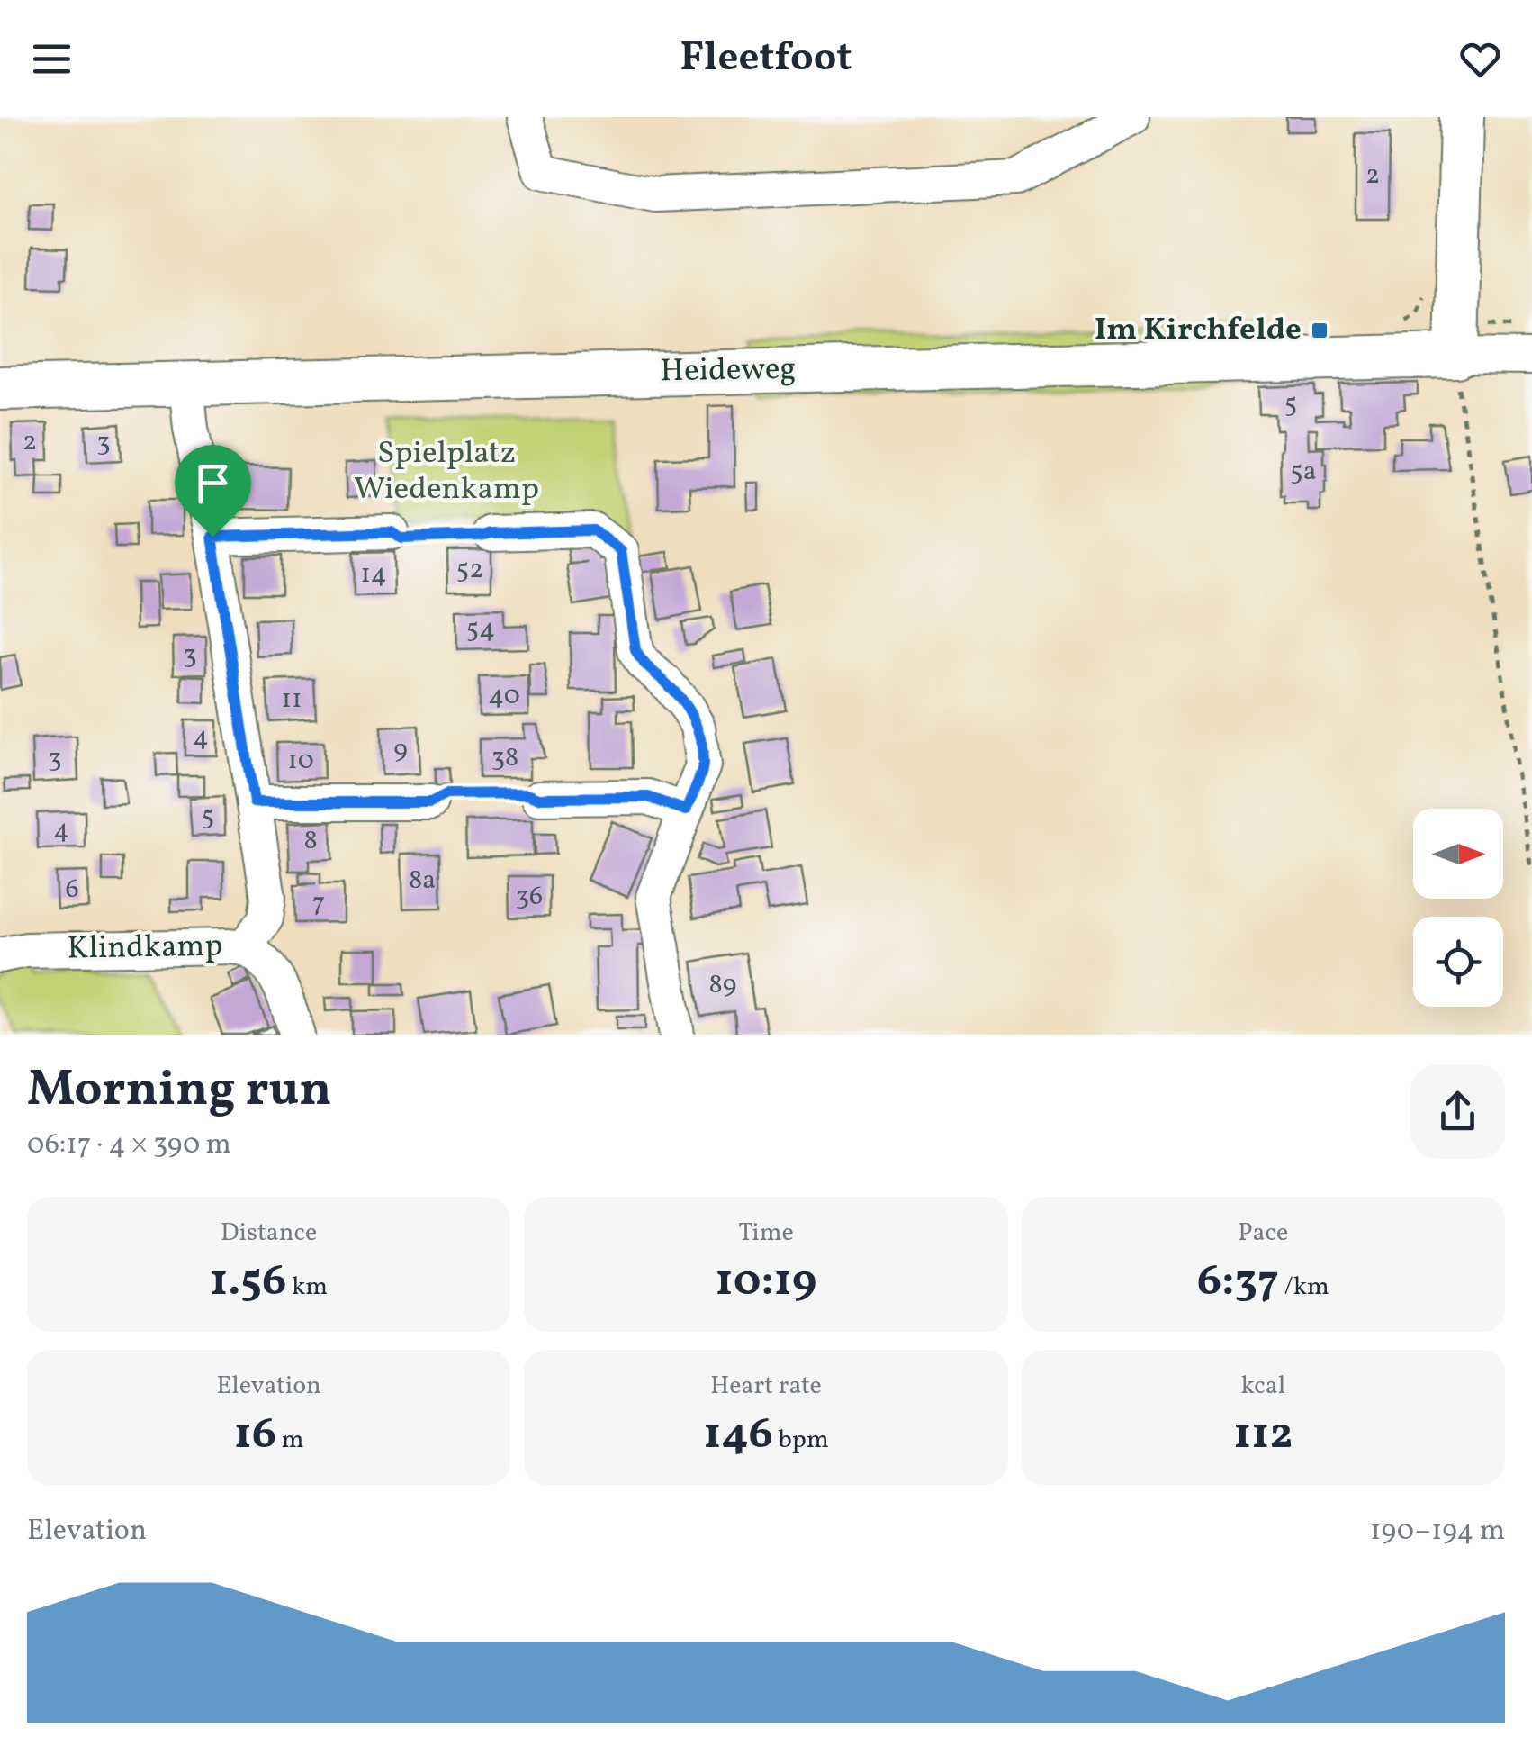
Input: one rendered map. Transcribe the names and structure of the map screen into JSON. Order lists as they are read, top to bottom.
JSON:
{
  "streets": {
    "main road": ["Heideweg"],
    "street": ["Klindkamp"]
  },
  "crossings": [
    ["Heideweg", "Klindkamp"]
  ],
  "parks": ["Spielplatz Wiedenkamp"],
  "places": {
    "transit": ["Im Kirchfelde"]
  },
  "house_numbers": [
    "2",
    "5",
    "2",
    "3",
    "5a",
    "52",
    "14",
    "54",
    "3",
    "40",
    "11",
    "4",
    "9",
    "38",
    "3",
    "10",
    "5",
    "4",
    "8",
    "8a",
    "6",
    "36",
    "7",
    "89"
  ],
  "north": "right",
  "page": {
    "header": "Fleetfoot",
    "heading": ["Morning run", "06:17 · 4 × 390 m"],
    "stats": [
      ["Distance", "1.56 km"],
      ["Time", "10:19"],
      ["Pace", "6:37 /km"],
      ["Elevation", "16 m"],
      ["Heart rate", "146 bpm"],
      ["kcal", "112"]
    ],
    "chart": ["Elevation", "190–194 m"]
  }
}
